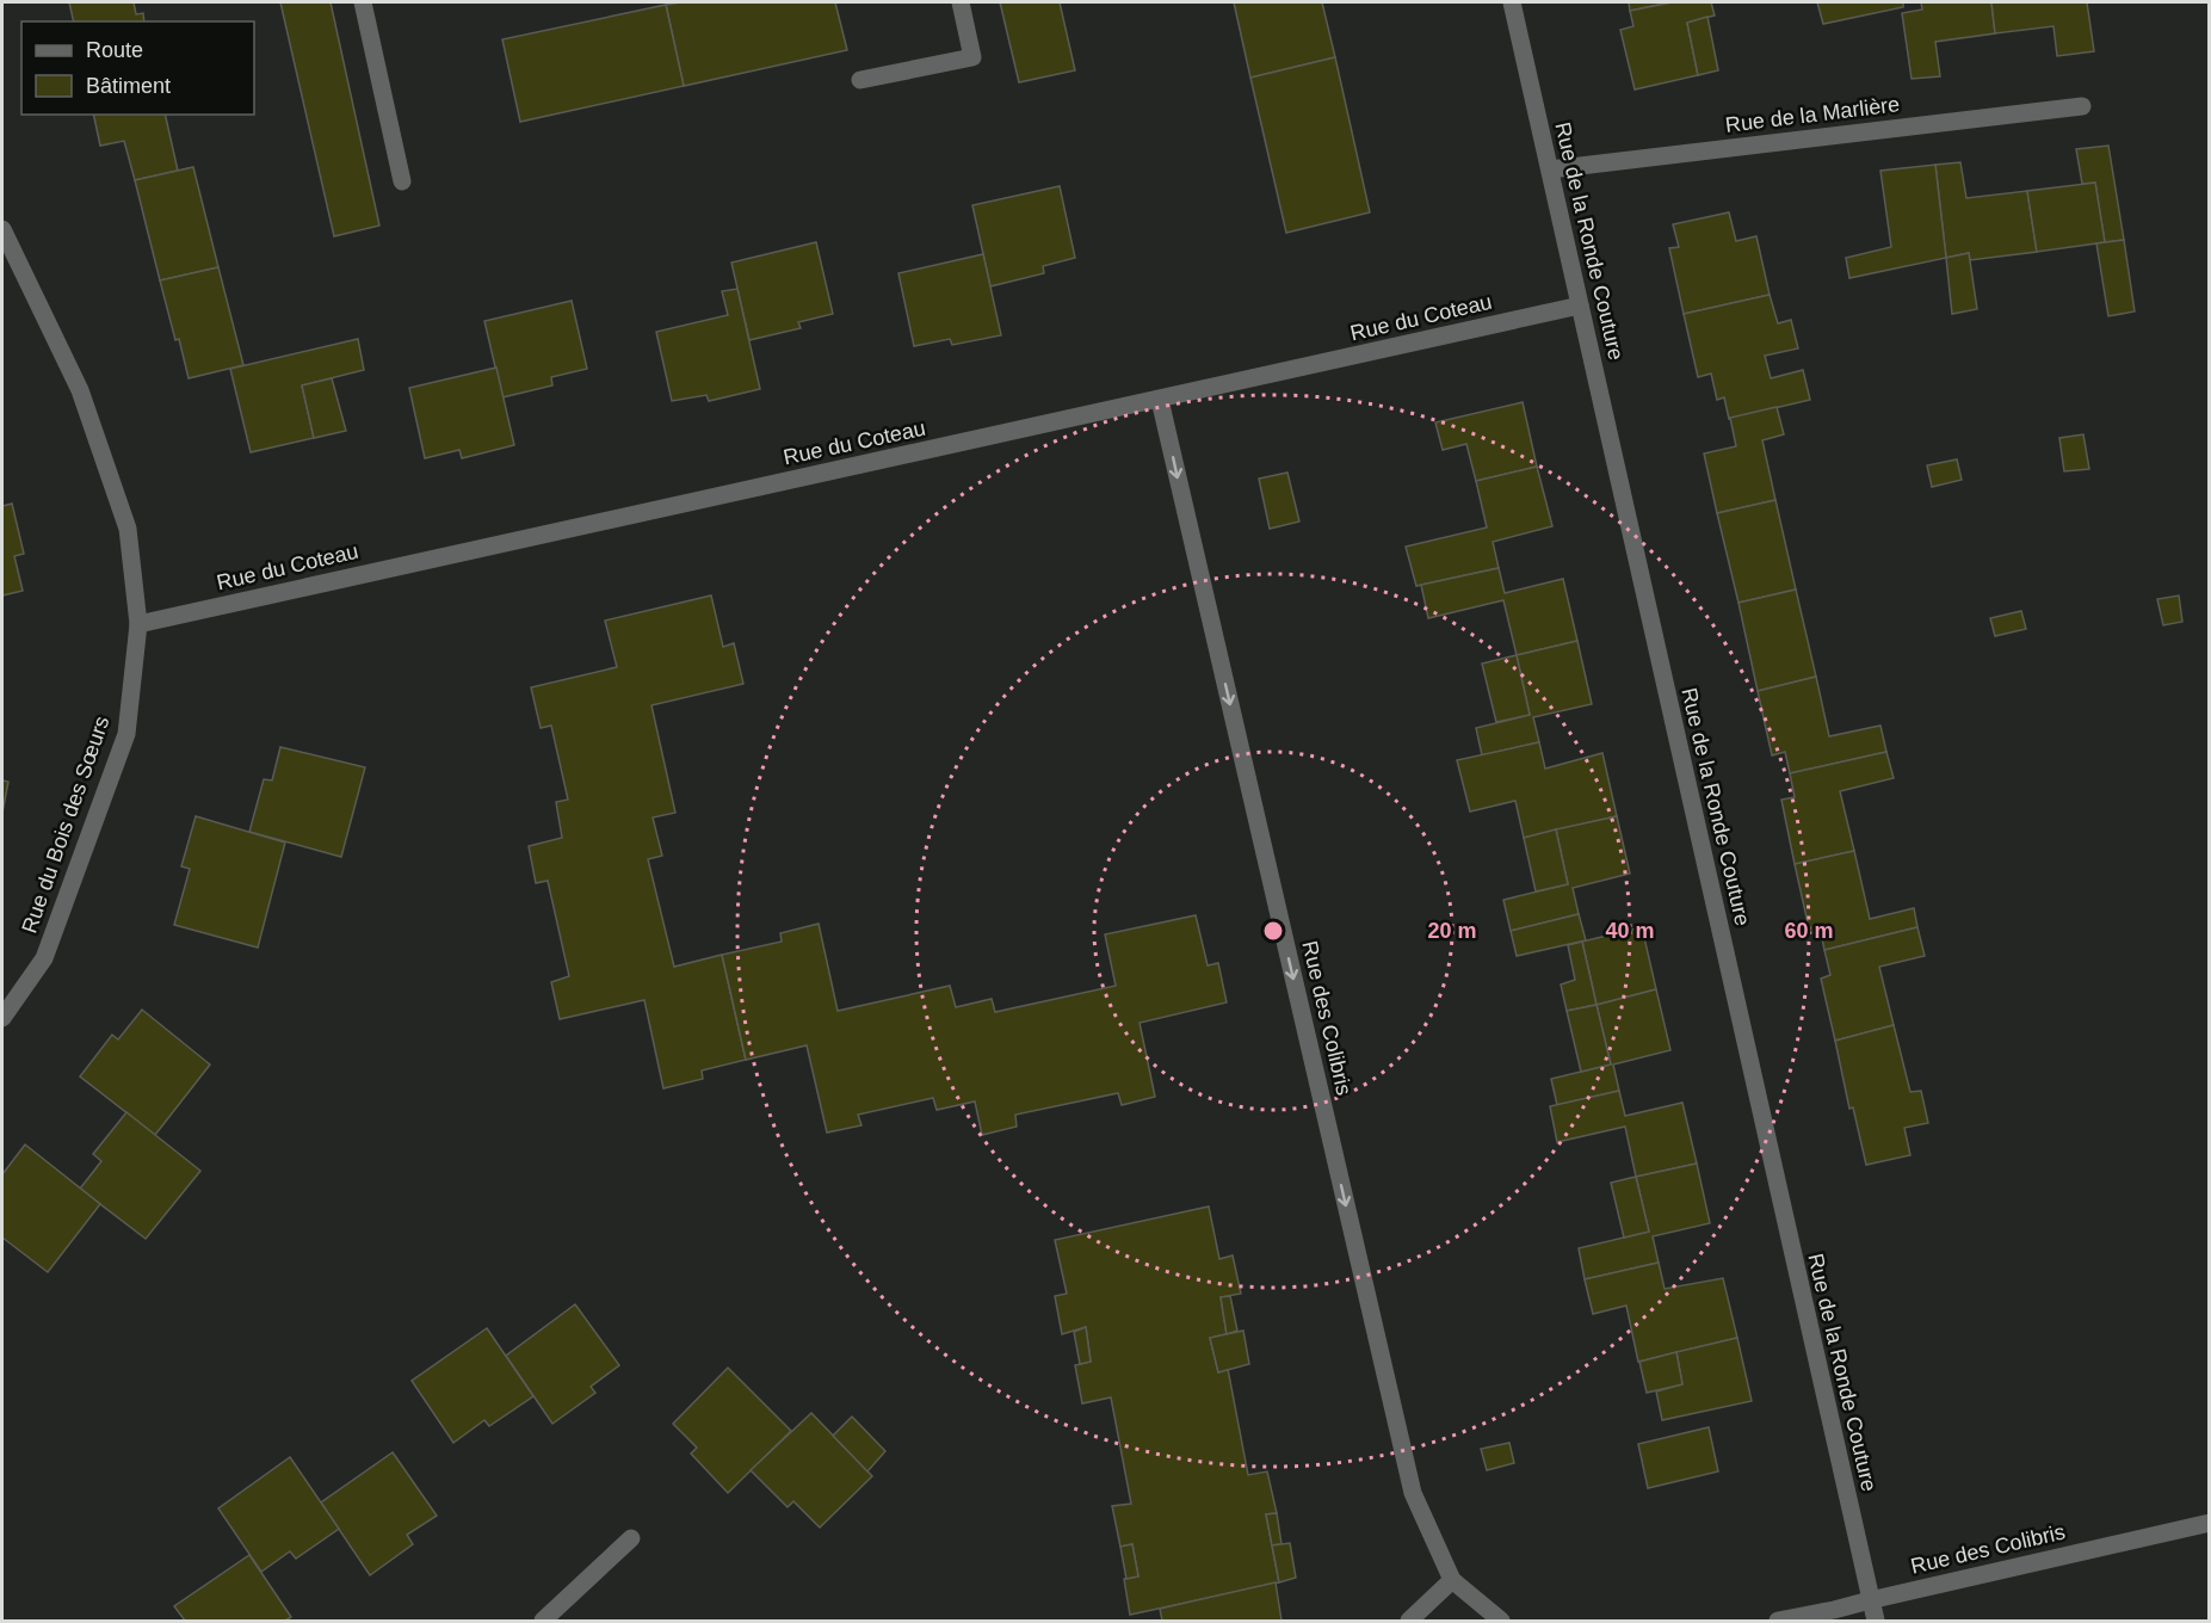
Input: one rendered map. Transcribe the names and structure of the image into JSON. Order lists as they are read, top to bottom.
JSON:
{
  "streets": {
    "street": [
      "Rue de la Marlière",
      "Rue de la Ronde Couture",
      "Rue du Coteau",
      "Rue du Bois des Sœurs",
      "Rue des Colibris"
    ]
  },
  "crossings": [
    ["Rue de la Marlière", "Rue de la Ronde Couture"],
    ["Rue de la Ronde Couture", "Rue du Coteau"],
    ["Rue de la Ronde Couture", "Rue des Colibris"],
    ["Rue du Coteau", "Rue du Bois des Sœurs"],
    ["Rue du Coteau", "Rue des Colibris"]
  ],
  "one_way": ["Rue des Colibris"],
  "legend": ["Route", "Bâtiment"],
  "rings": ["20 m", "40 m", "60 m"]
}
